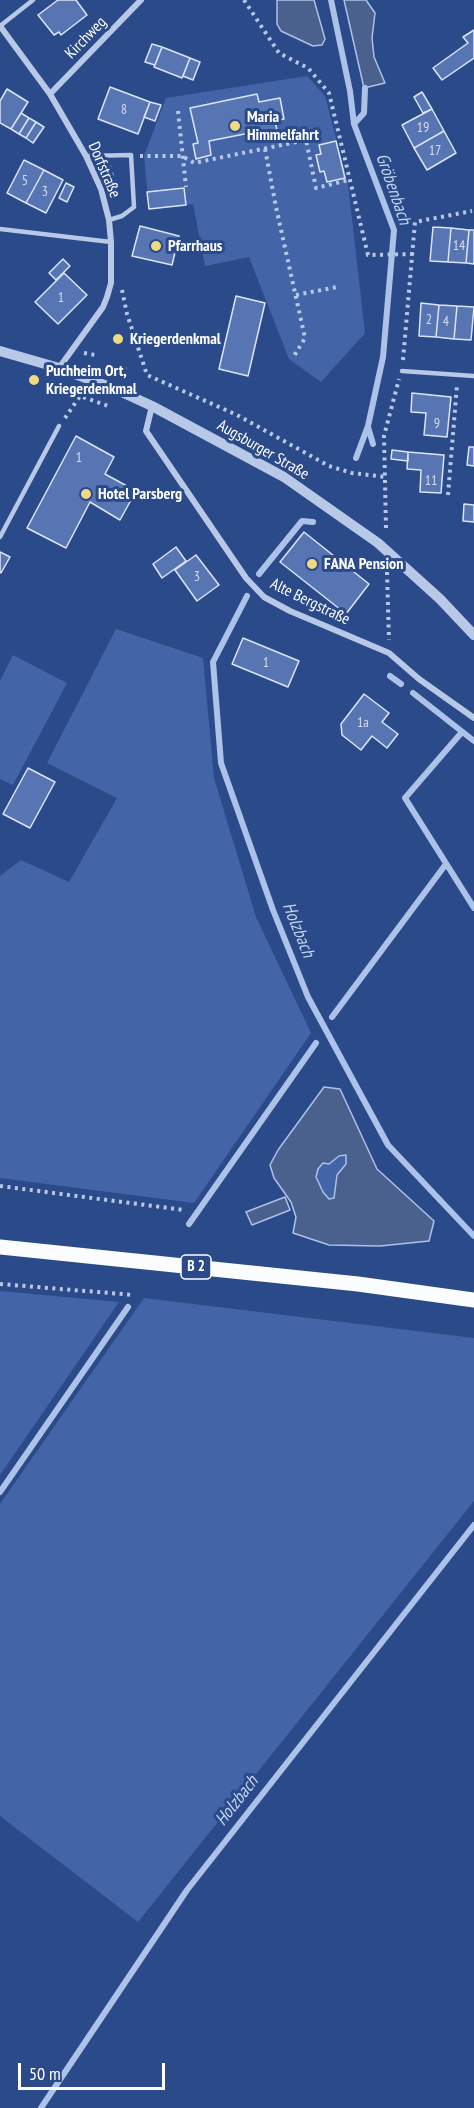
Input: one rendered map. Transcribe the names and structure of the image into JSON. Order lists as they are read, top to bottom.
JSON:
{
  "streets": {
    "main road": ["B 2"],
    "street": [
      "Kirchweg",
      "Dorfstraße",
      "Augsburger Straße",
      "Alte Bergstraße"
    ]
  },
  "crossings": [
    ["Kirchweg", "Dorfstraße"],
    ["Dorfstraße", "Augsburger Straße"],
    ["Augsburger Straße", "Alte Bergstraße"]
  ],
  "water": ["Gröbenbach", "Holzbach"],
  "places": [
    "Maria Himmelfahrt",
    "Pfarrhaus",
    "Kriegerdenkmal",
    "Puchheim Ort, Kriegerdenkmal",
    "Hotel Parsberg",
    "FANA Pension"
  ],
  "house_numbers": [
    "8",
    "19",
    "17",
    "5",
    "3",
    "14",
    "1",
    "2",
    "4",
    "9",
    "1",
    "11",
    "3",
    "1",
    "1a"
  ],
  "scale_bar": "50 m"
}
